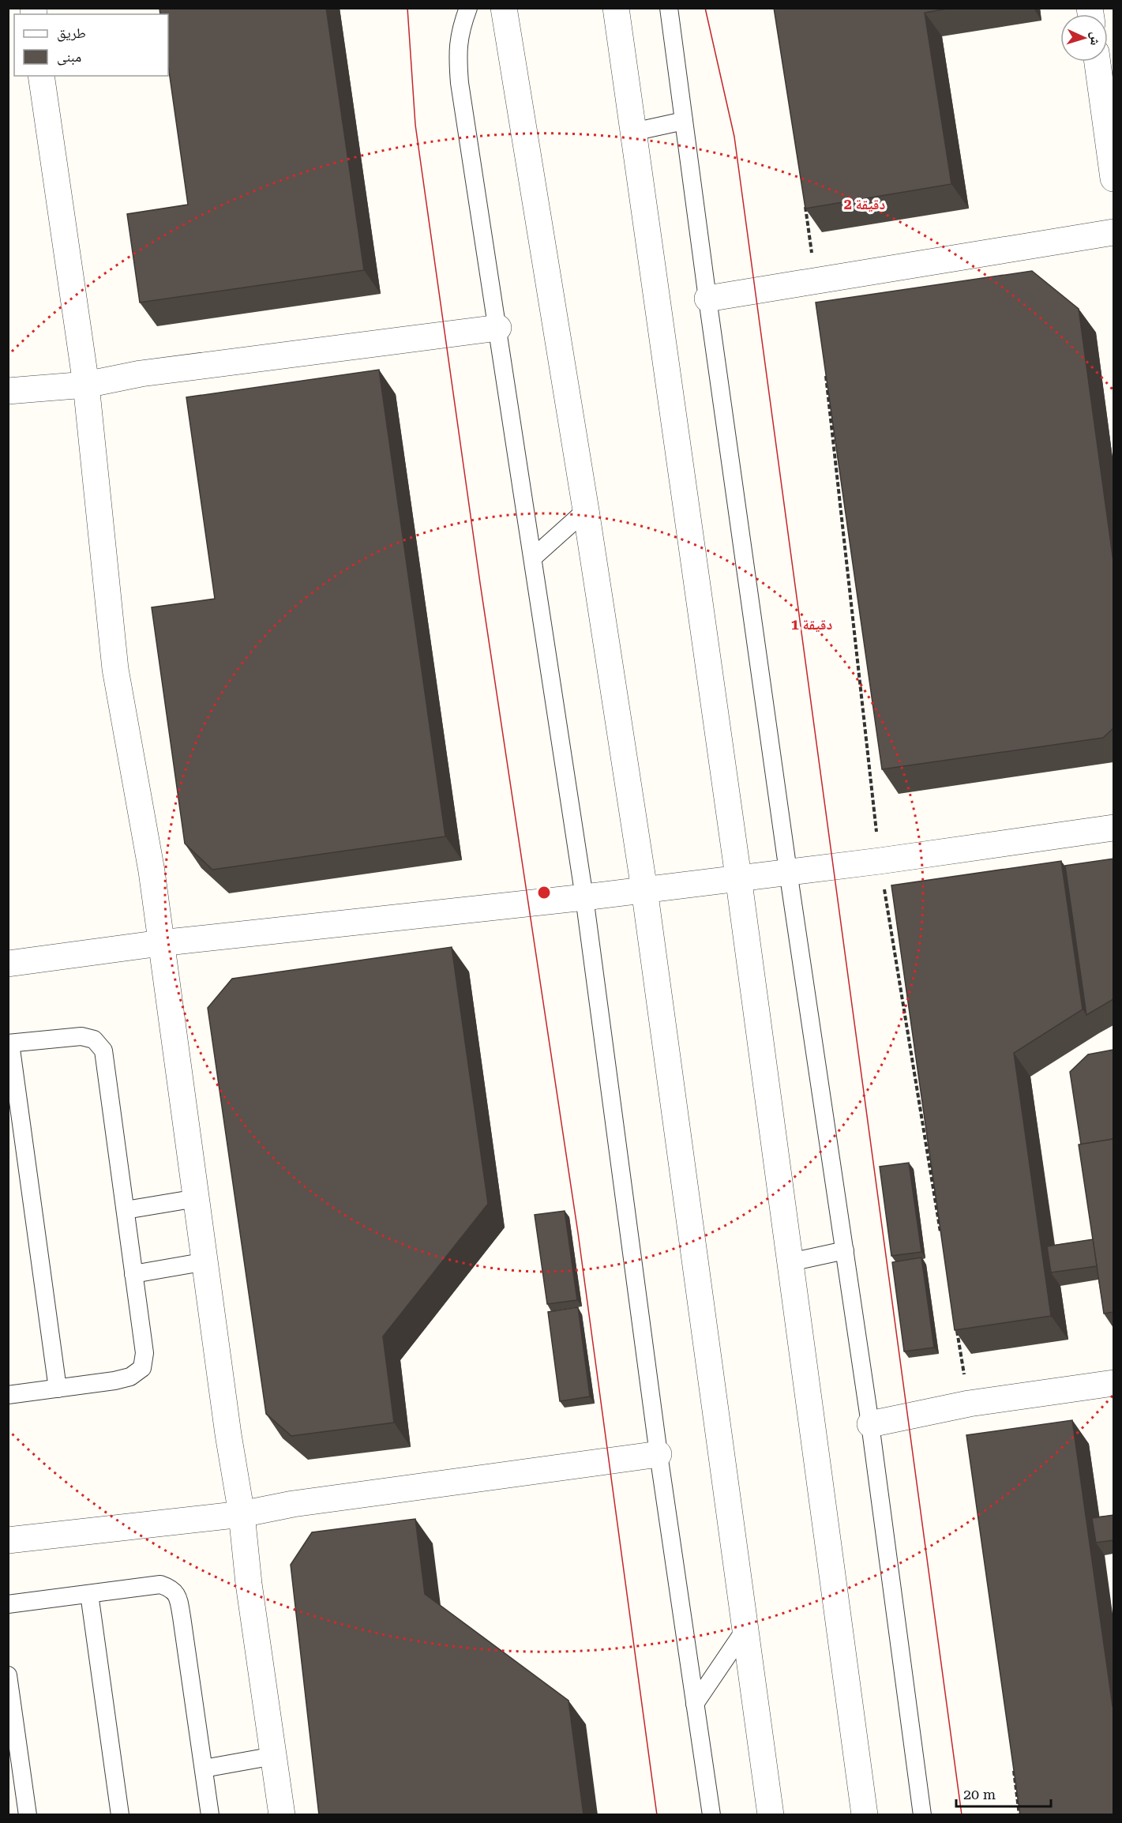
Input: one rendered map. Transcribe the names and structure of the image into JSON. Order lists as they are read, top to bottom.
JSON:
{
  "legend": ["طريق", "مبنى"],
  "scale_bar": "20 m",
  "north": "right",
  "rings": ["2 دقيقة", "1 دقيقة"]
}
